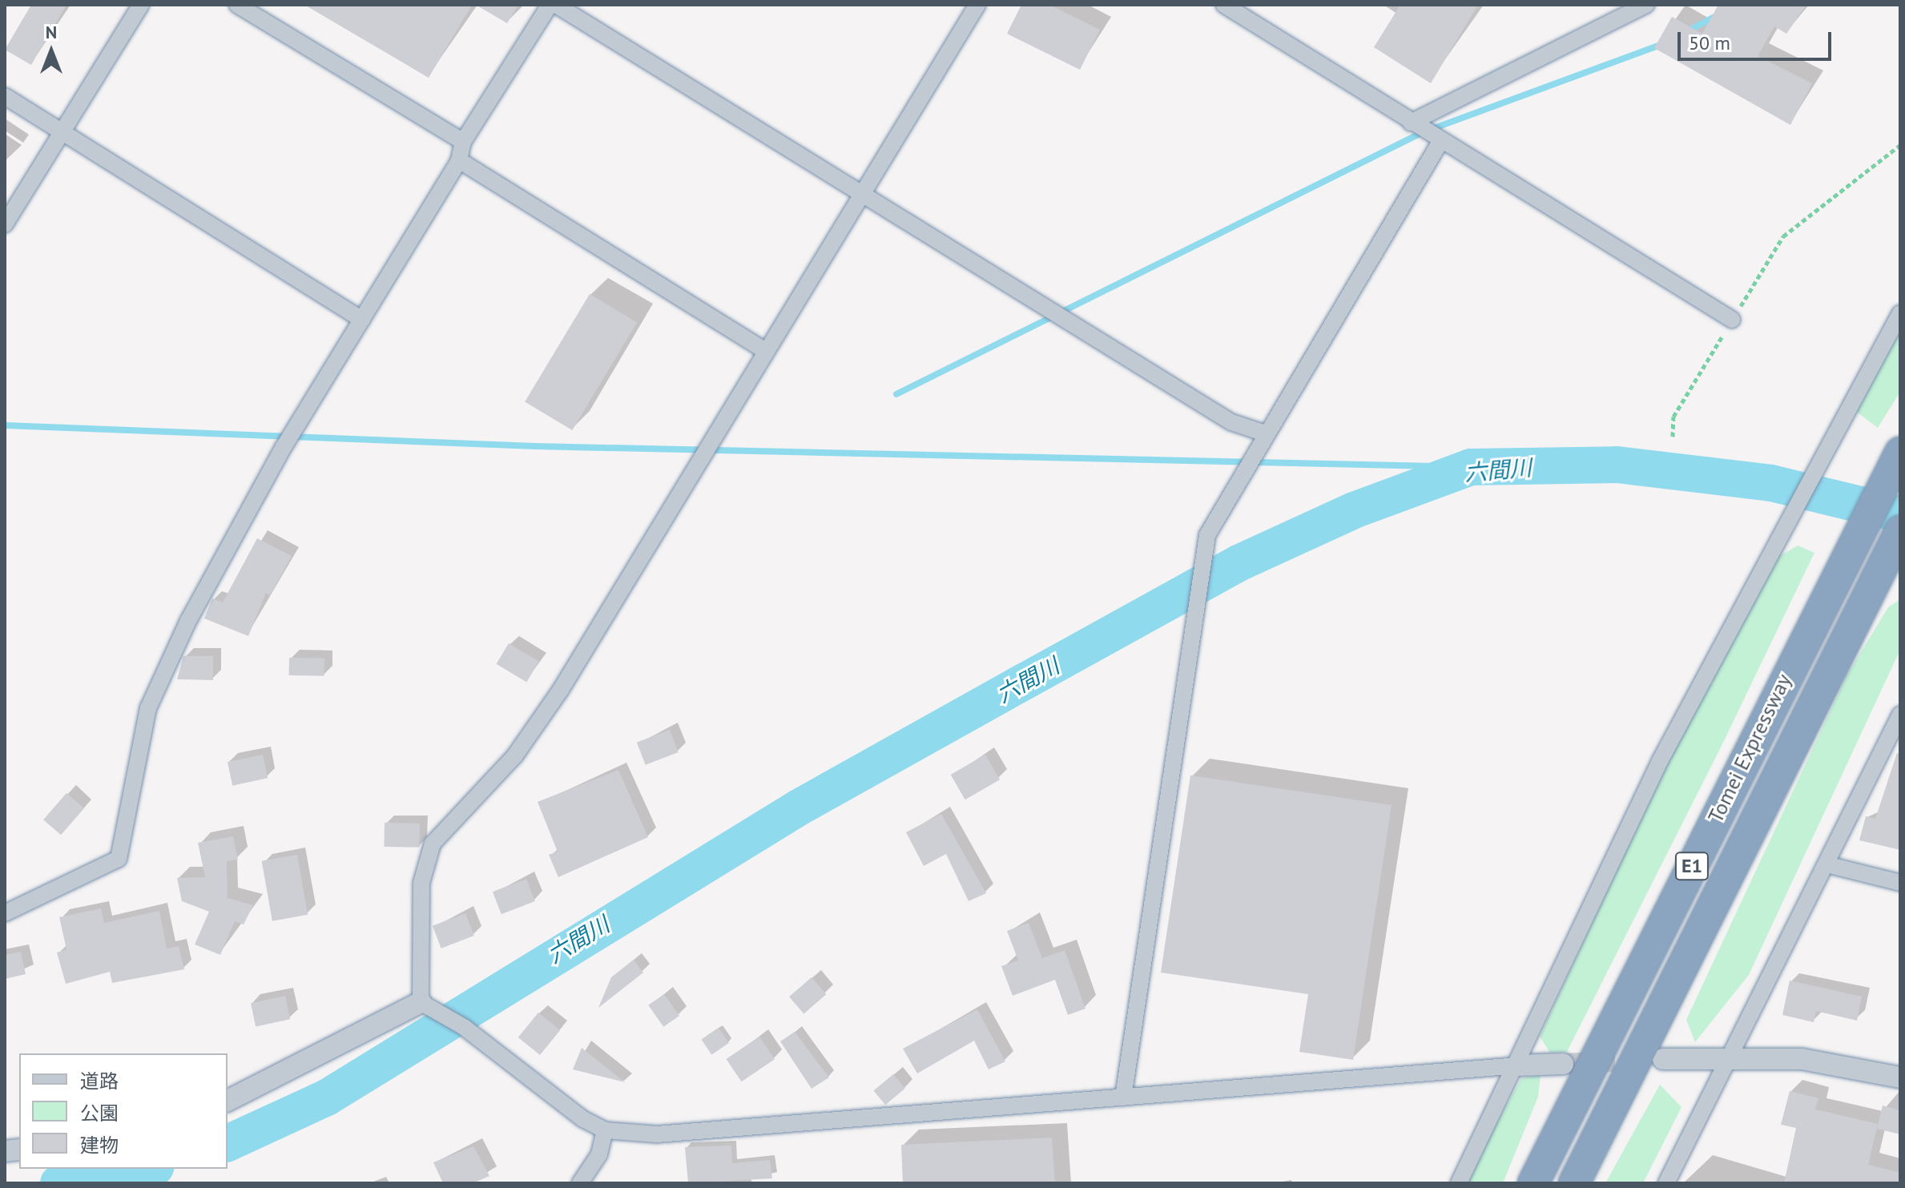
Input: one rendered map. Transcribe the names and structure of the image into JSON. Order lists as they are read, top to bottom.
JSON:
{
  "streets": {
    "highway": ["Tomei Expressway", "E1"]
  },
  "water": ["六間川"],
  "legend": ["道路", "公園", "建物"],
  "scale_bar": "50 m",
  "north": "top"
}
